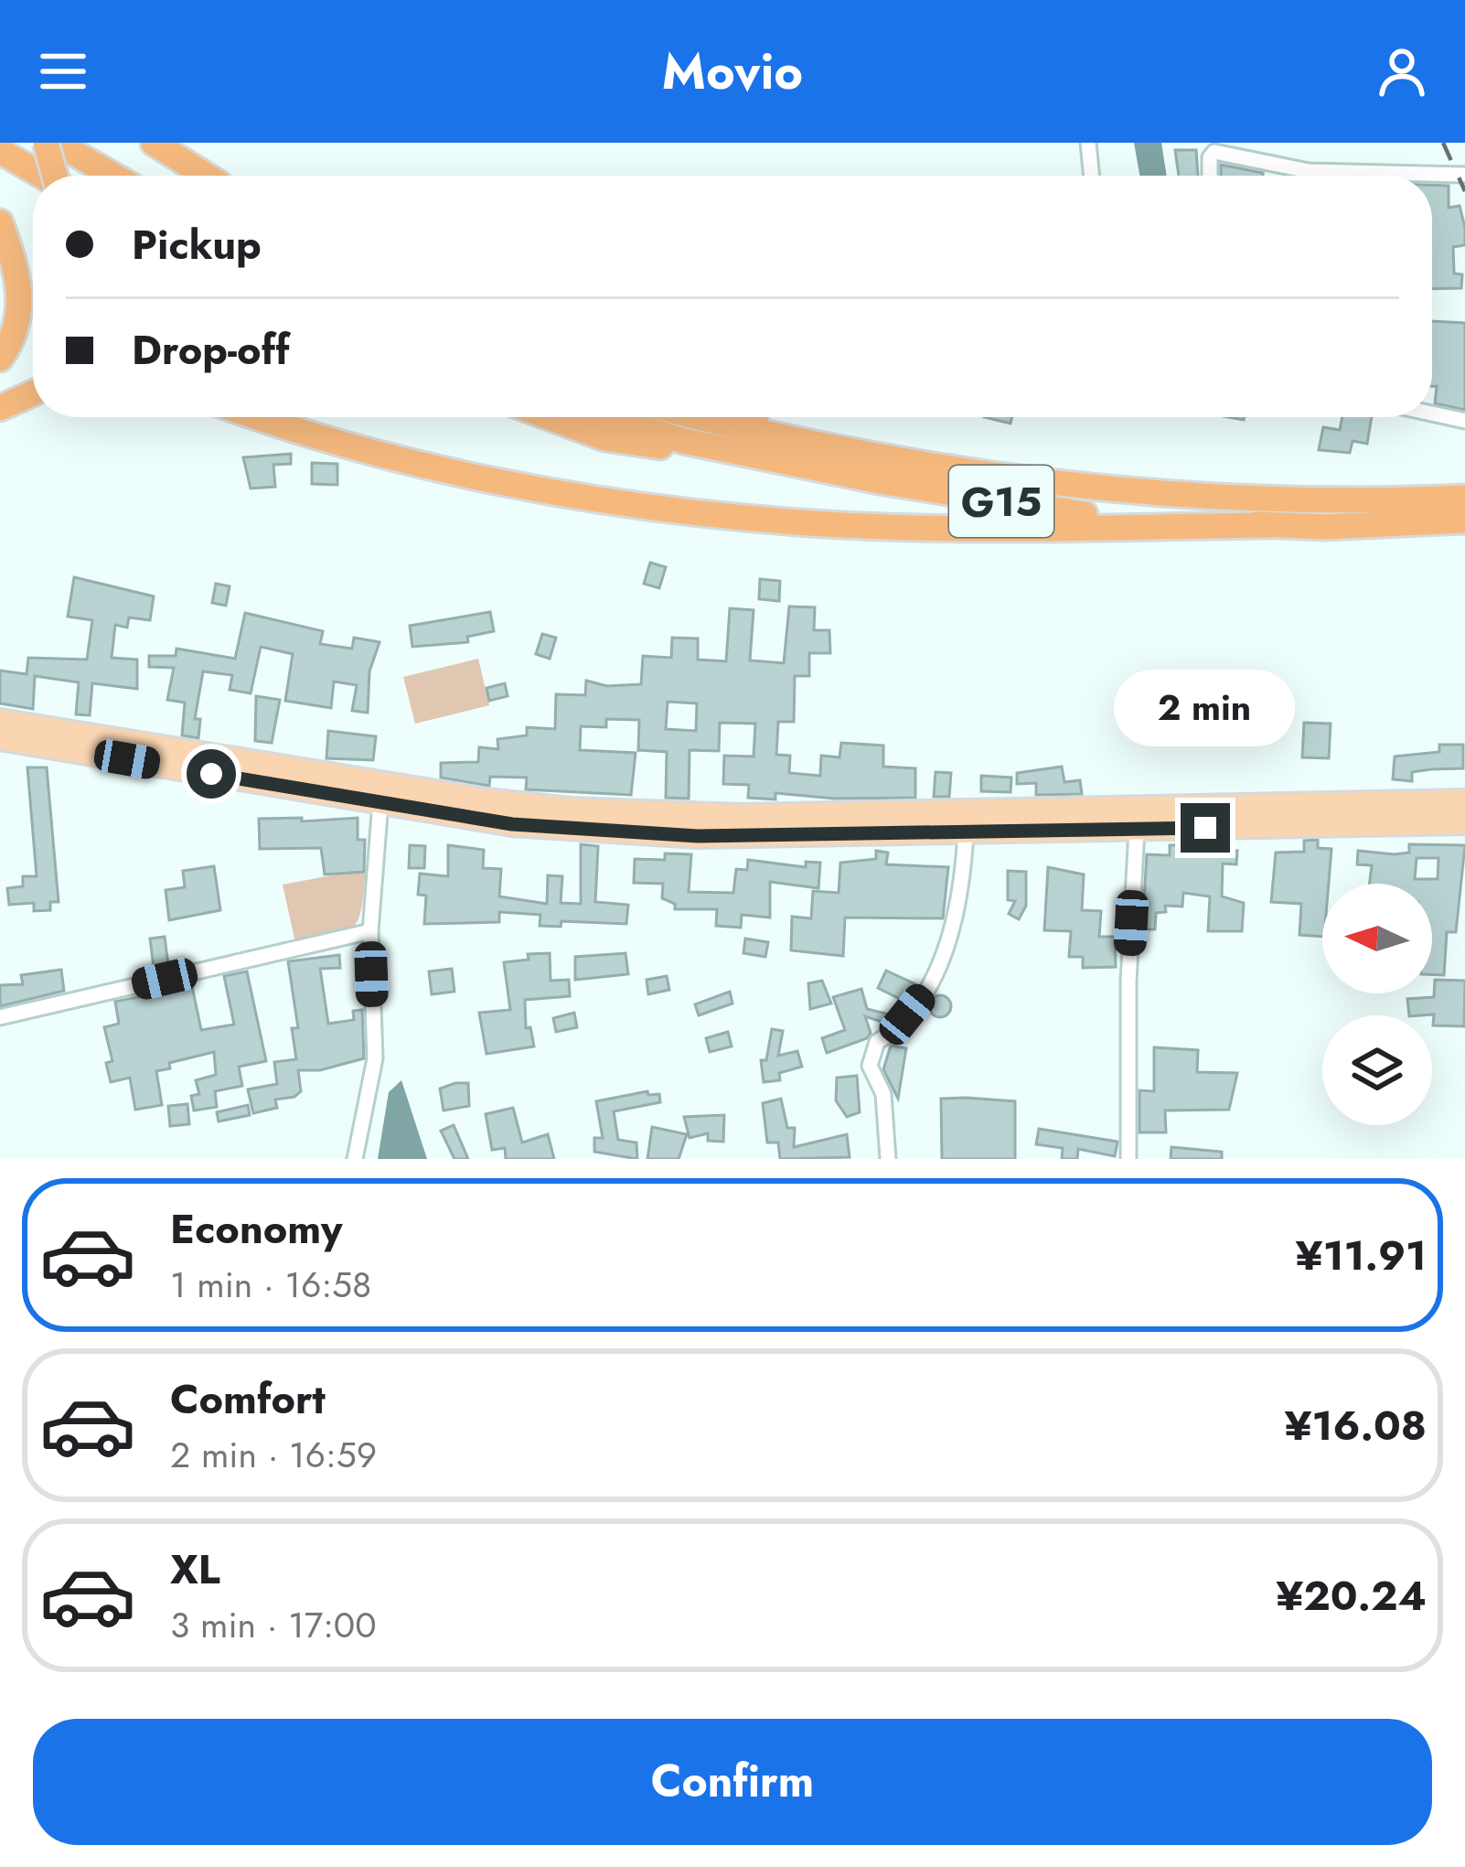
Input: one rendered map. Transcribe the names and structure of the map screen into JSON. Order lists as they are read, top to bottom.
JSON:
{
  "streets": {
    "highway": ["G15"]
  },
  "north": "left",
  "page": {
    "header": "Movio",
    "banner": ["Pickup", "Drop-off"],
    "bubble": "2 min",
    "list": [
      {
        "name": "Economy",
        "note": "1 min · 16:58",
        "value": "¥11.91"
      },
      {
        "name": "Comfort",
        "note": "2 min · 16:59",
        "value": "¥16.08"
      },
      {
        "name": "XL",
        "note": "3 min · 17:00",
        "value": "¥20.24"
      }
    ],
    "buttons": "Confirm"
  }
}
